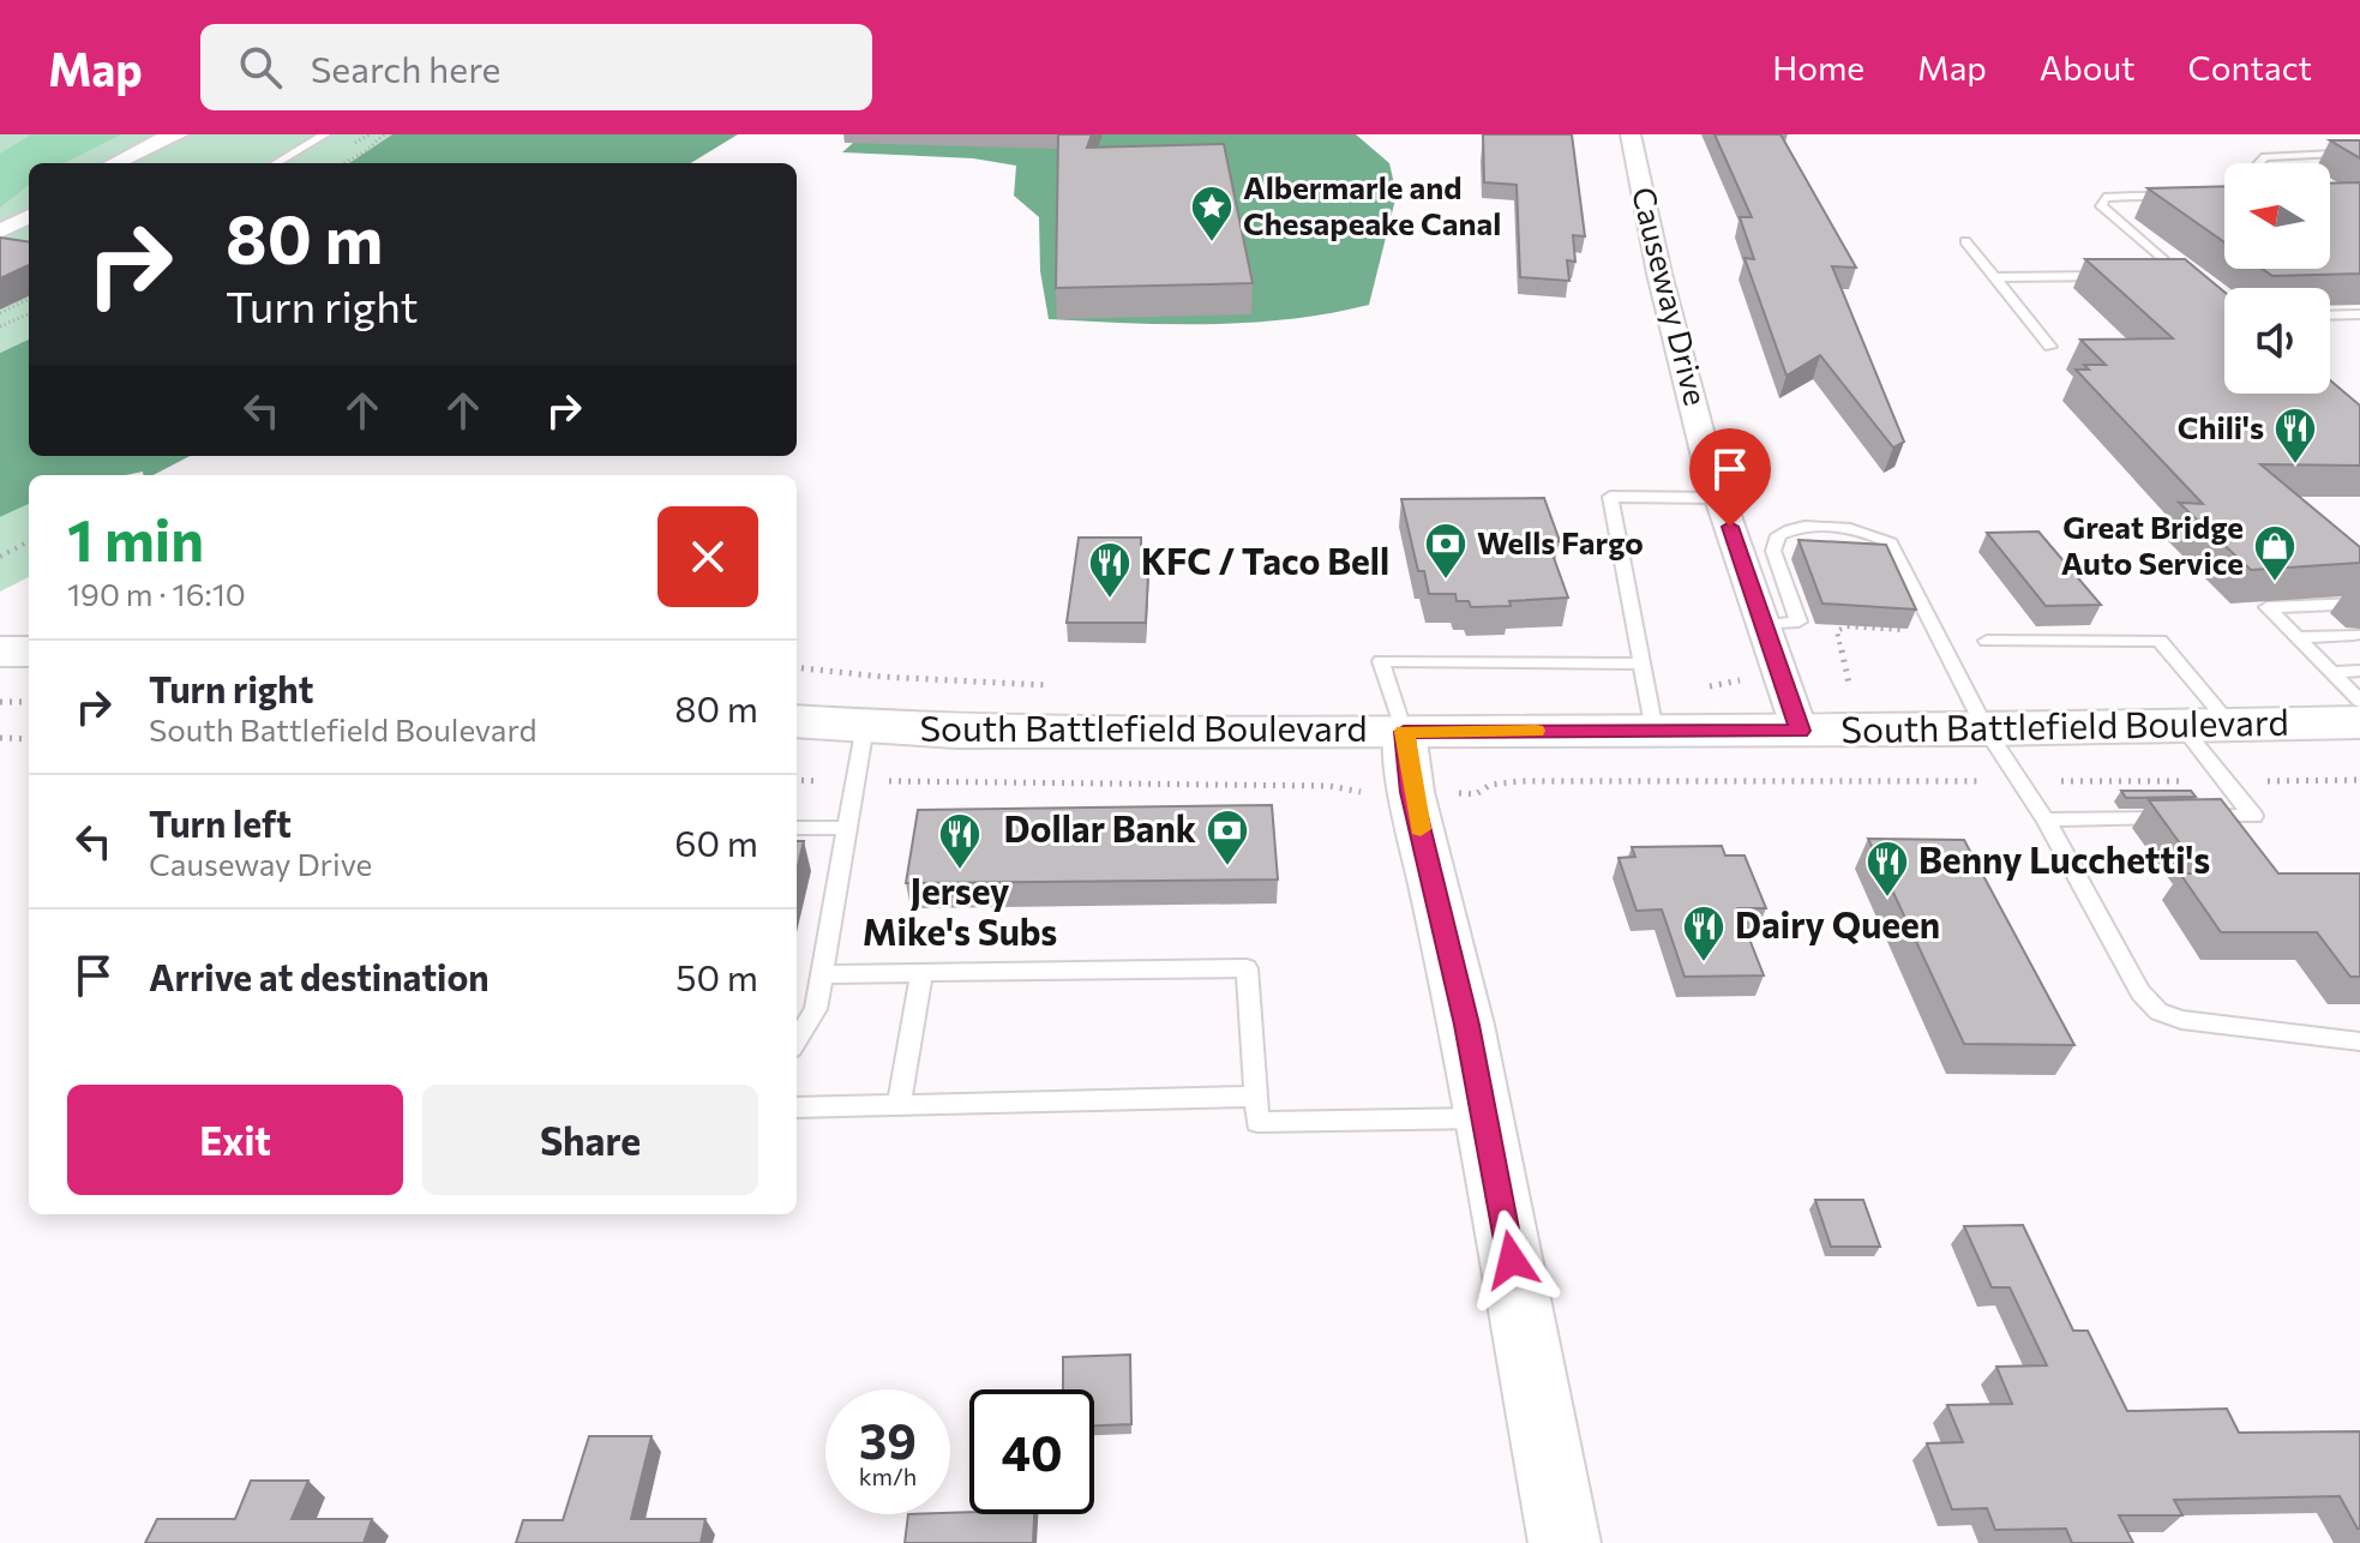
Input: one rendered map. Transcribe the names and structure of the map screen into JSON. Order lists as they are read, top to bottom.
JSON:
{
  "streets": {
    "main road": ["South Battlefield Boulevard"],
    "street": ["Causeway Drive"]
  },
  "crossings": [
    ["Causeway Drive", "South Battlefield Boulevard"]
  ],
  "places": {
    "place": ["Albermarle and Chesapeake Canal"],
    "restaurant": [
      "Chili's",
      "KFC / Taco Bell",
      "Jersey Mike's Subs",
      "Benny Lucchetti's",
      "Dairy Queen"
    ],
    "bank": ["Wells Fargo", "Dollar Bank"],
    "shop": ["Great Bridge Auto Service"]
  },
  "north": "left",
  "page": {
    "header": "Map",
    "search": "Search here",
    "nav": [
      "Home",
      "Map",
      "About",
      "Contact"
    ],
    "turn": ["80 m", "Turn right"],
    "heading": ["1 min", "190 m · 16:10"],
    "list": [
      {
        "name": "Turn right",
        "note": "South Battlefield Boulevard",
        "value": "80 m"
      },
      {
        "name": "Turn left",
        "note": "Causeway Drive",
        "value": "60 m"
      },
      {
        "name": "Arrive at destination",
        "value": "50 m"
      }
    ],
    "buttons": ["Exit", "Share"],
    "speed": "39 km/h",
    "limit": "40"
  }
}
